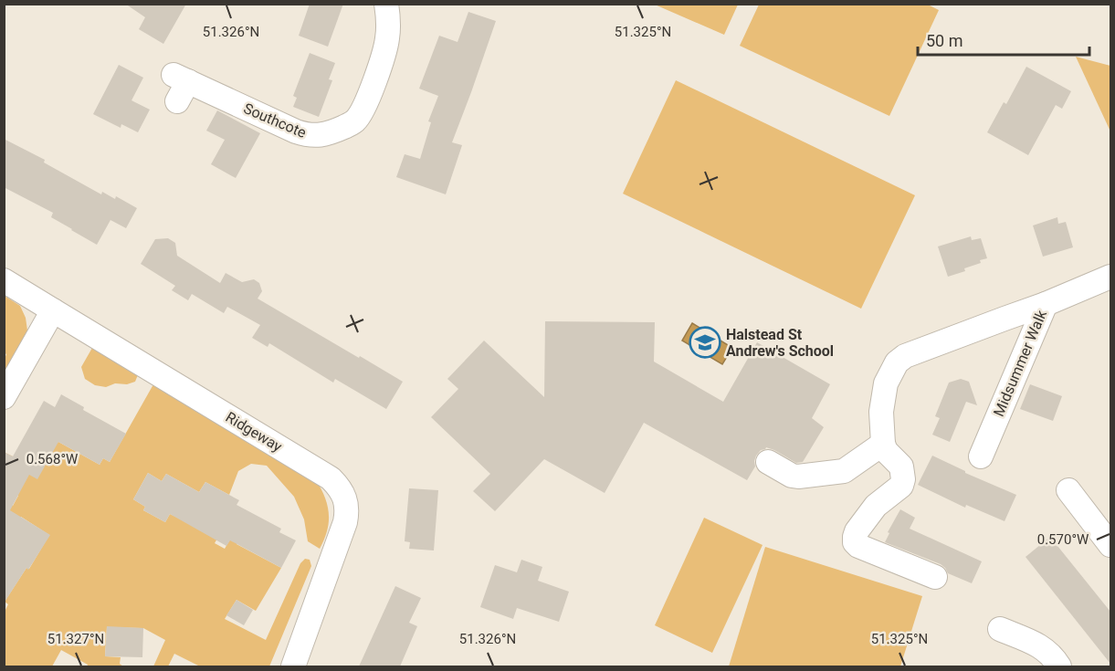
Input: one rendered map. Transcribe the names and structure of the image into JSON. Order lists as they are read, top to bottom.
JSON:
{
  "streets": {
    "street": ["Southcote", "Midsummer Walk", "Ridgeway"]
  },
  "places": {
    "school or university": ["Halstead St Andrew's School"]
  },
  "scale_bar": "50 m",
  "coordinates": [
    "51.326°N",
    "51.325°N",
    "0.568°W",
    "0.570°W",
    "51.327°N"
  ]
}
